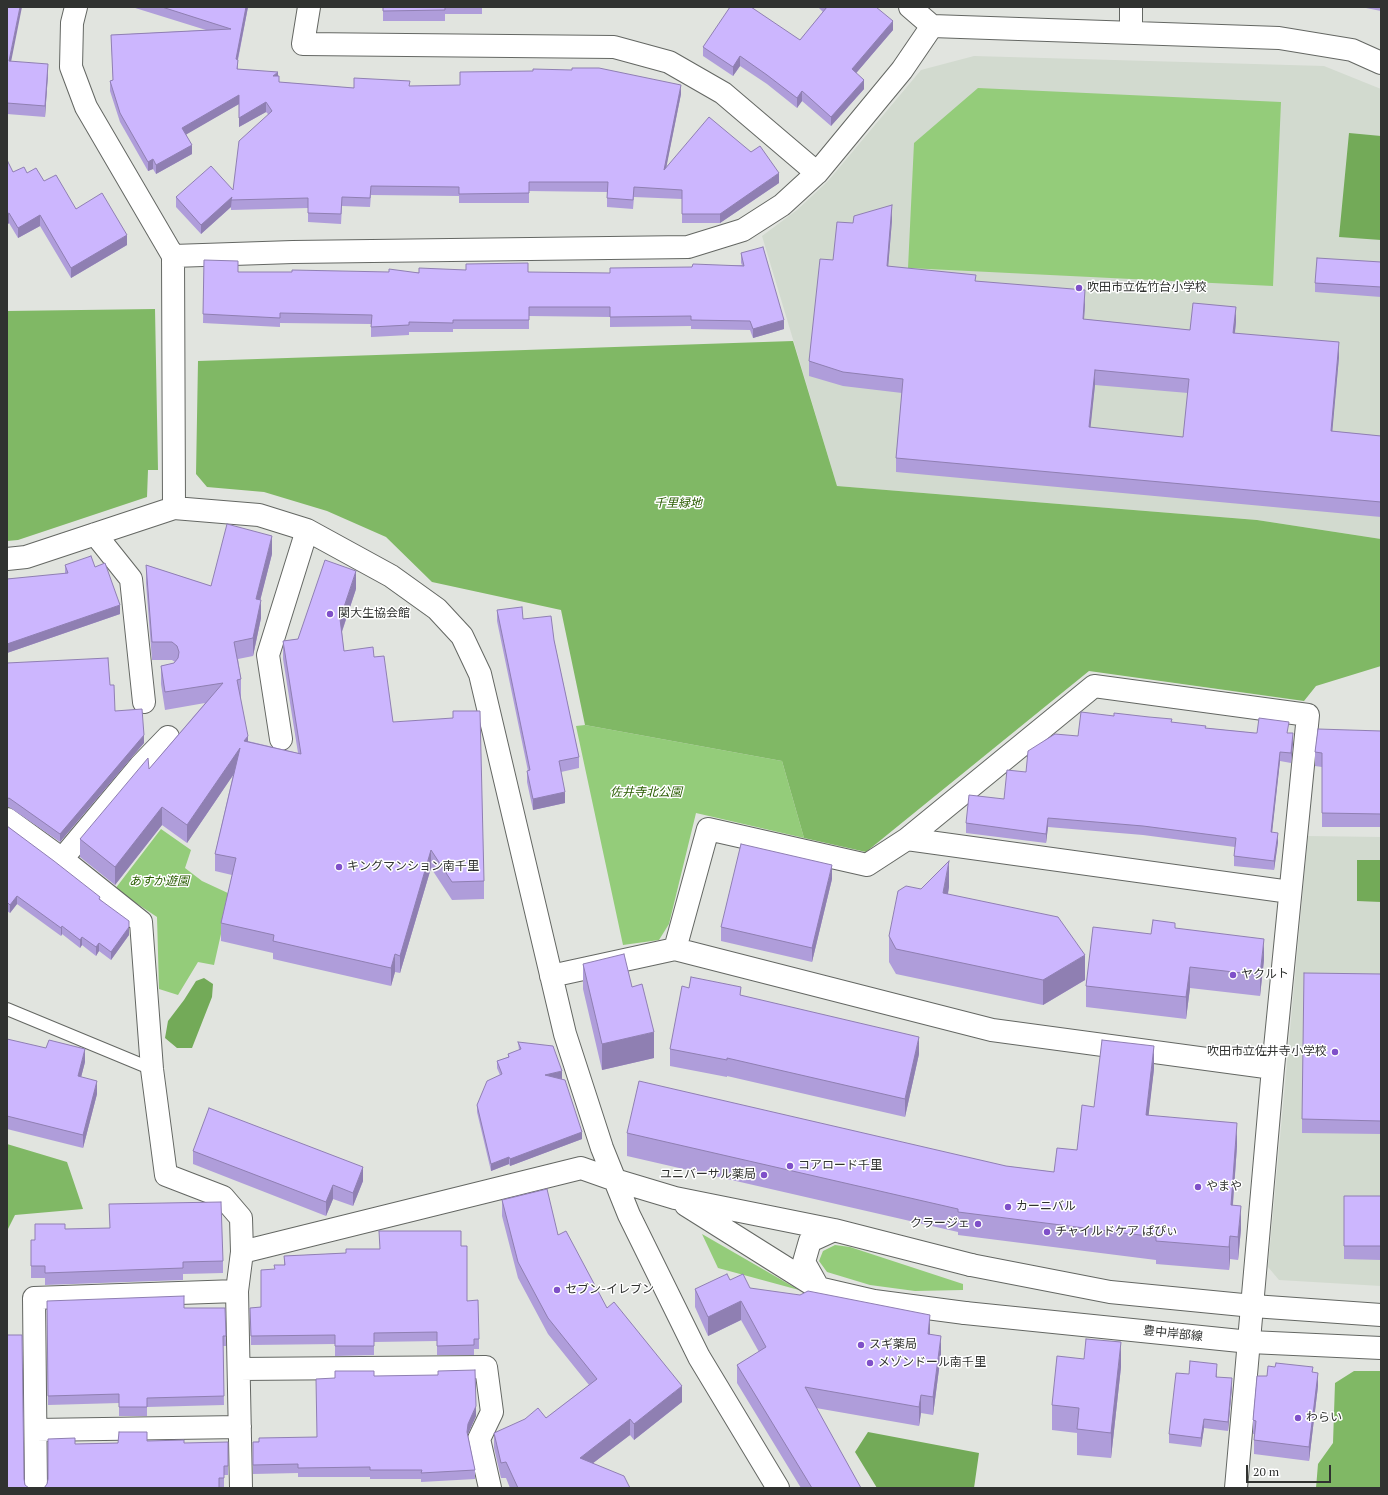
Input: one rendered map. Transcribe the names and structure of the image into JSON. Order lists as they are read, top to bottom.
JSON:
{
  "streets": {
    "street": ["豊中岸部線"]
  },
  "parks": ["千里緑地", "佐井寺北公園", "あすか遊園"],
  "places": [
    "吹田市立佐竹台小学校",
    "関大生協会館",
    "キングマンション南千里",
    "ヤクルト",
    "吹田市立佐井寺小学校",
    "コアロード千里",
    "ユニバーサル薬局",
    "やまや",
    "カーニバル",
    "クラージェ",
    "チャイルドケア ぱぴぃ",
    "セブン-イレブン",
    "スギ薬局",
    "メゾンドール南千里",
    "わらい"
  ],
  "scale_bar": "20 m"
}
